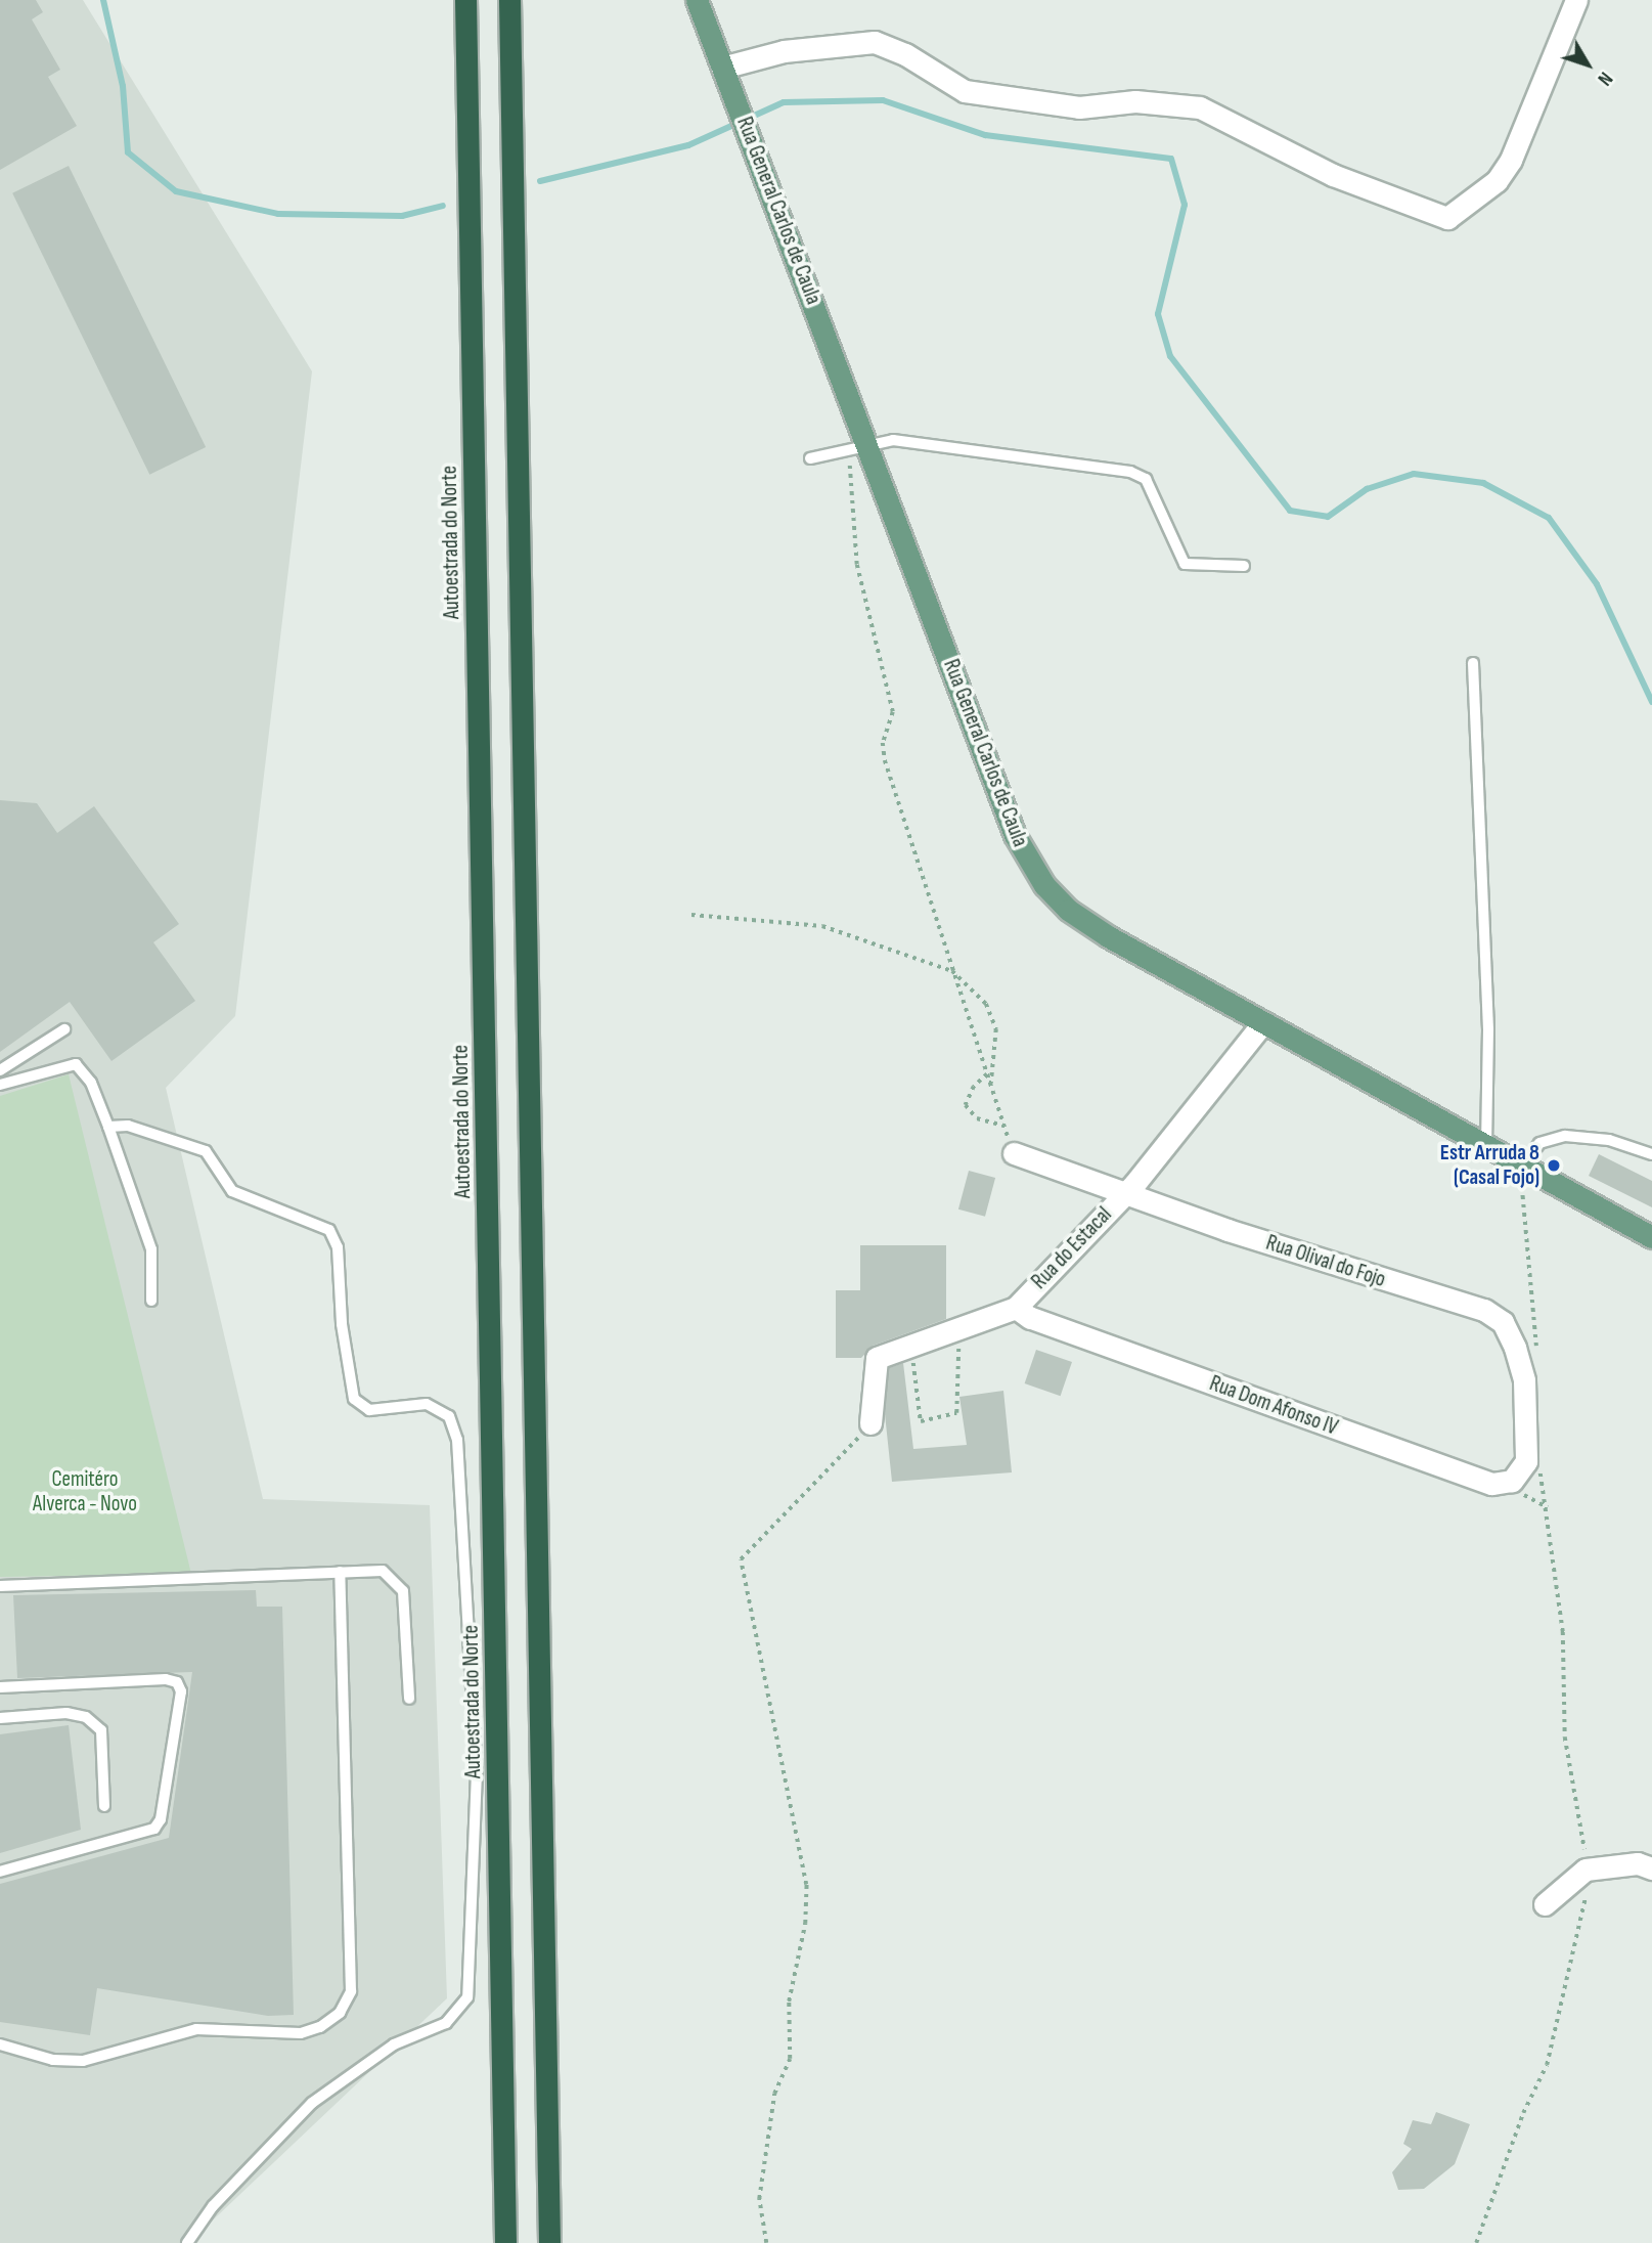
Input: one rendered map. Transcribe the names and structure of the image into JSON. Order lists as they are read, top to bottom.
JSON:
{
  "streets": {
    "highway": ["Autoestrada do Norte"],
    "main road": ["Rua General Carlos de Caula"],
    "street": ["Rua do Estacal", "Rua Olival do Fojo", "Rua Dom Afonso IV"]
  },
  "crossings": [
    ["Rua General Carlos de Caula", "Rua do Estacal"],
    ["Rua do Estacal", "Rua Olival do Fojo"],
    ["Rua do Estacal", "Rua Dom Afonso IV"],
    ["Rua Olival do Fojo", "Rua Dom Afonso IV"]
  ],
  "parks": ["Cemitéro Alverca - Novo"],
  "places": ["Estr Arruda 8 (Casal Fojo)"],
  "north": "bottom right"
}
